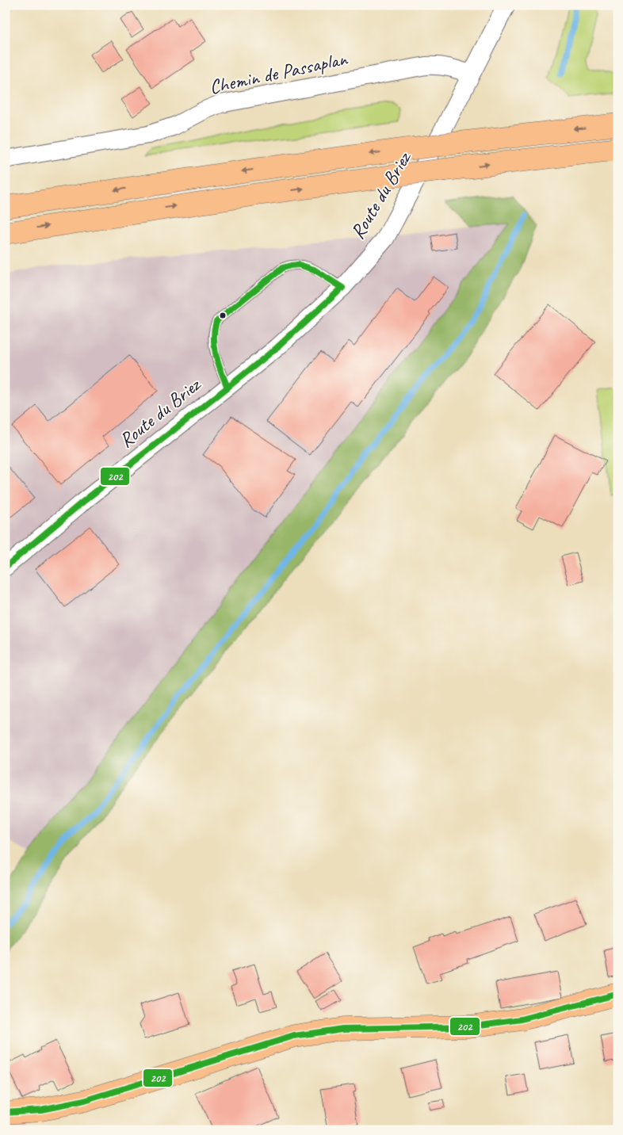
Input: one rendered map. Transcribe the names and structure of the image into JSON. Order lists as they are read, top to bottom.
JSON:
{
  "streets": {
    "street": ["Chemin de Passaplan", "Route du Briez"]
  },
  "crossings": [
    ["Chemin de Passaplan", "Route du Briez"]
  ],
  "lines": ["transit line 202"]
}
